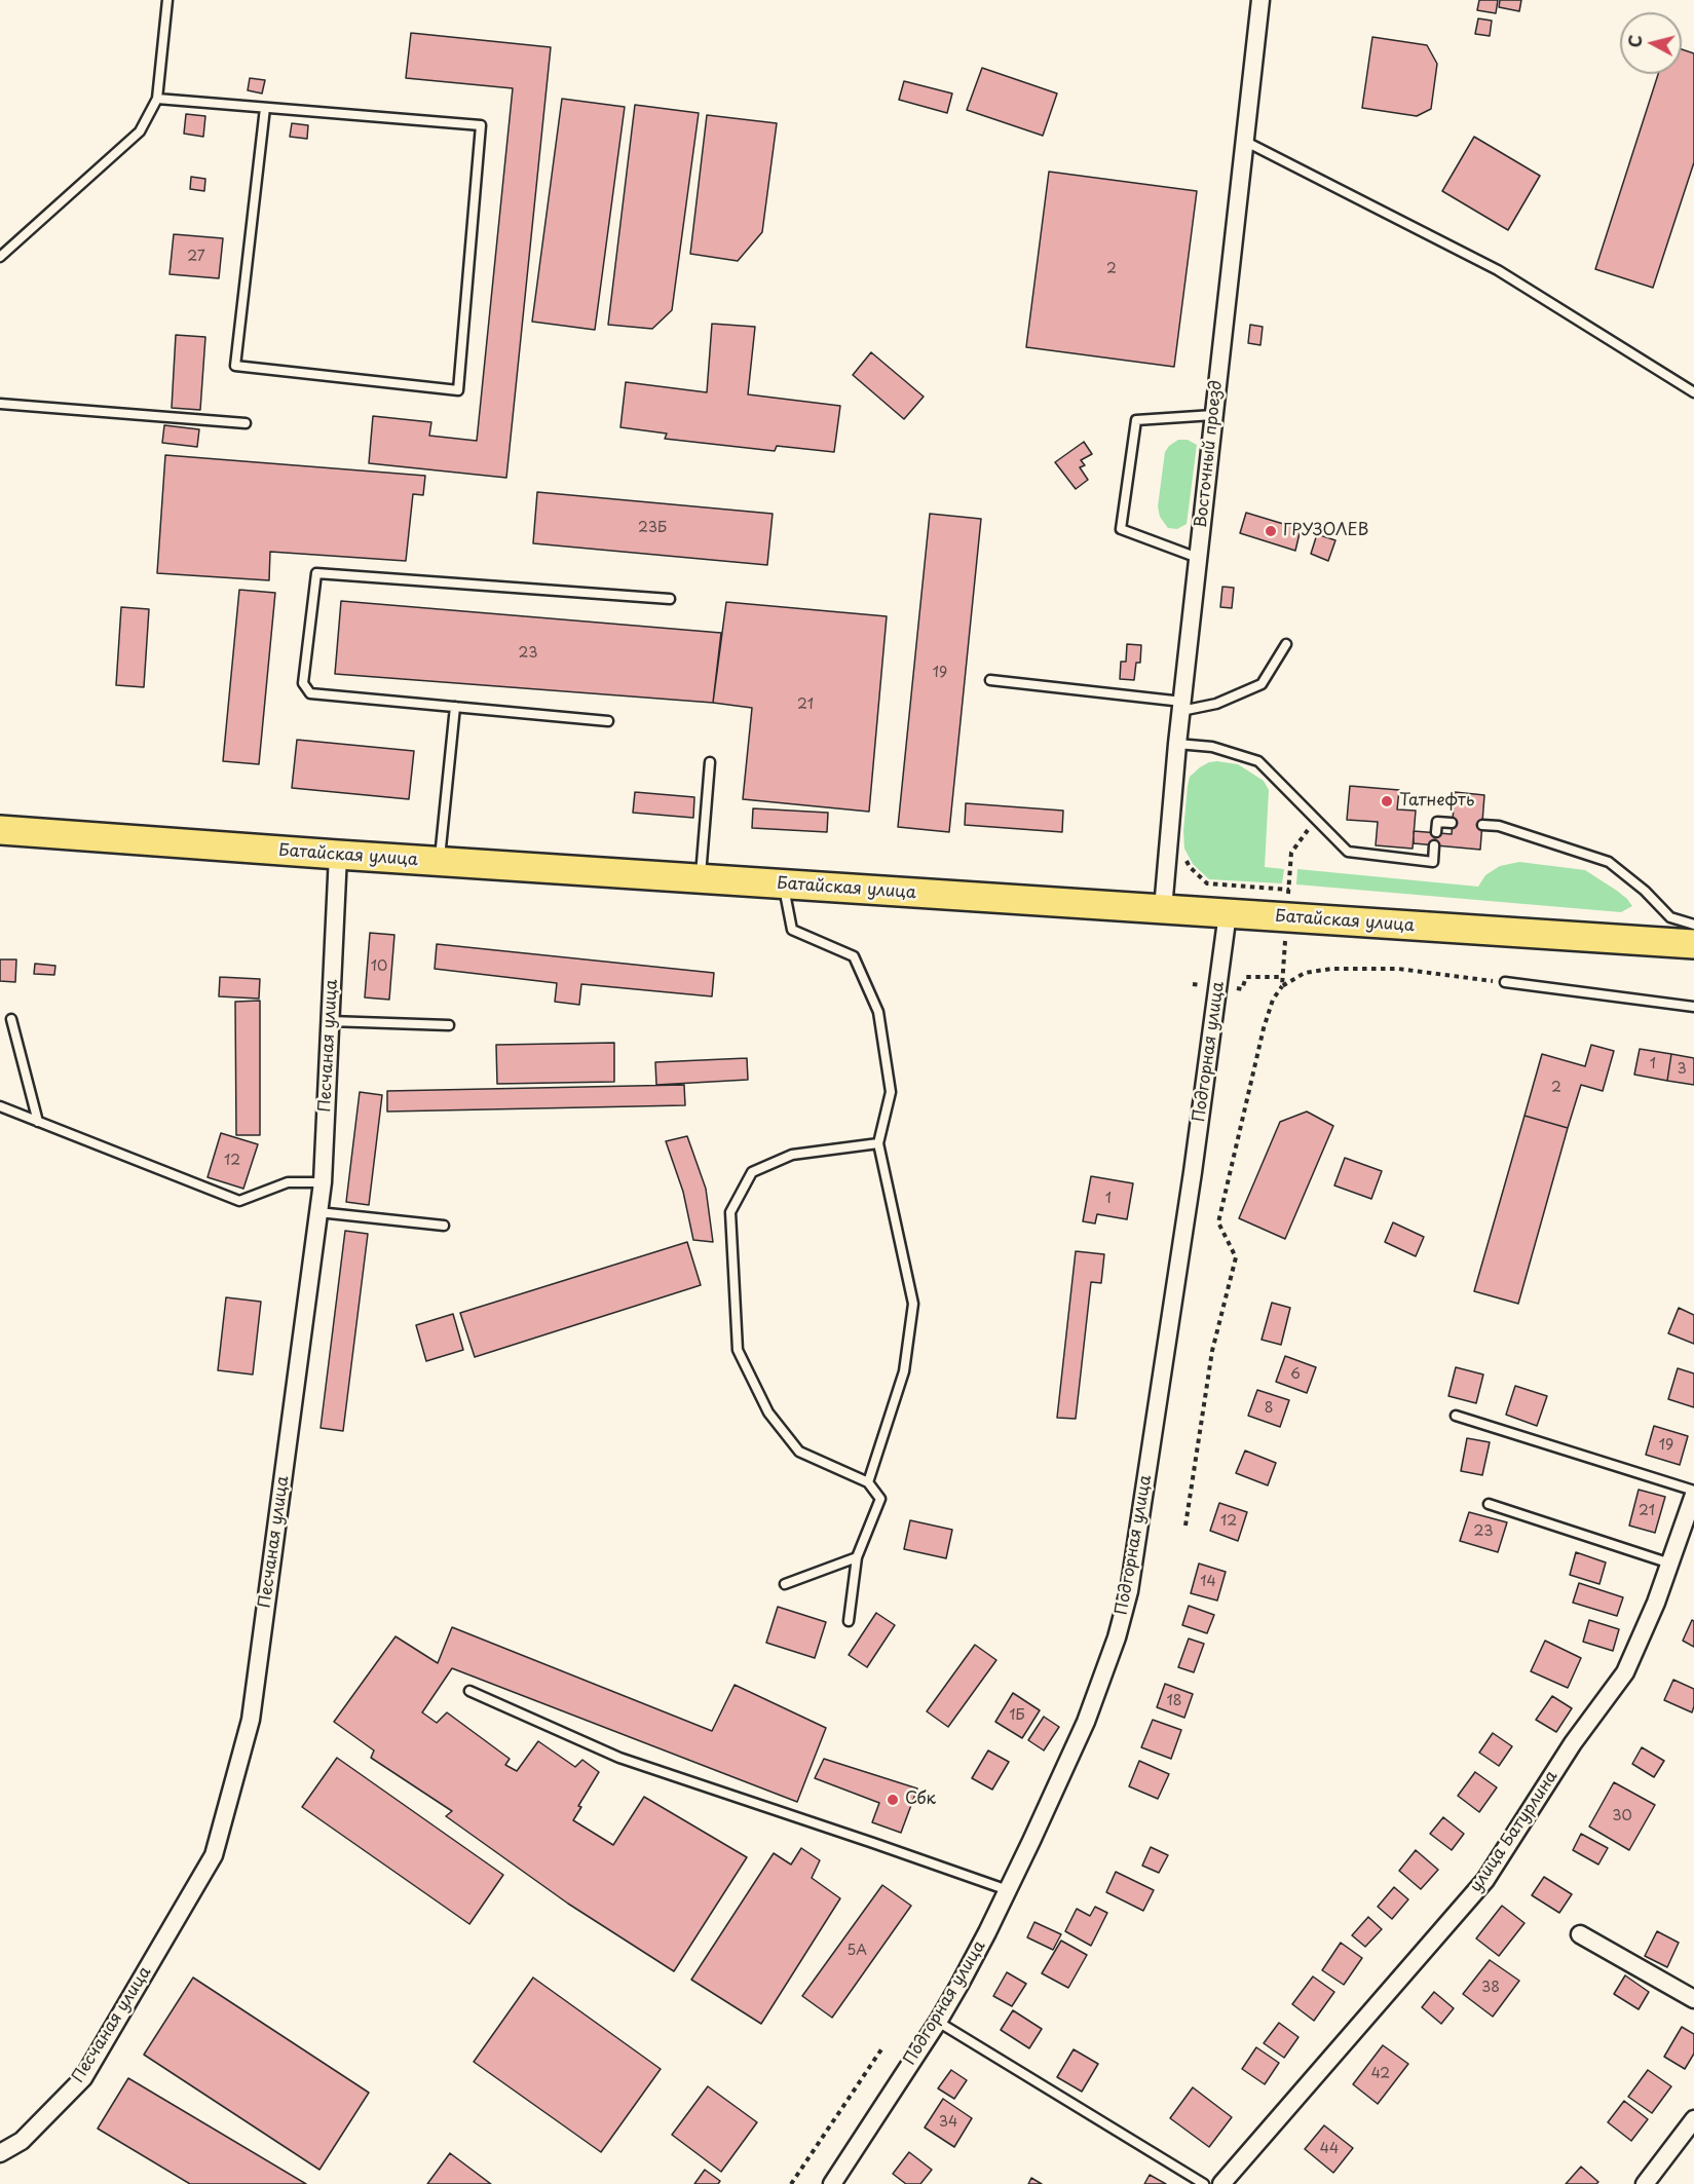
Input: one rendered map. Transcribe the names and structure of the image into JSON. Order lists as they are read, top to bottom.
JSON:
{
  "streets": {
    "highway": ["Батайская улица"],
    "street": [
      "Восточный проезд",
      "Песчаная улица",
      "Подгорная улица",
      "улица Батурлина"
    ]
  },
  "crossings": [
    ["Восточный проезд", "Батайская улица"],
    ["Батайская улица", "Песчаная улица"],
    ["Батайская улица", "Подгорная улица"]
  ],
  "places": ["ГРУЗОЛЕВ", "Татнефть", "Сбк"],
  "house_numbers": [
    "27",
    "2",
    "23Б",
    "23",
    "19",
    "21",
    "10",
    "1",
    "3",
    "2",
    "12",
    "1",
    "6",
    "8",
    "19",
    "21",
    "12",
    "23",
    "14",
    "18",
    "1Б",
    "30",
    "5А",
    "38",
    "42",
    "34",
    "44"
  ],
  "north": "left"
}
